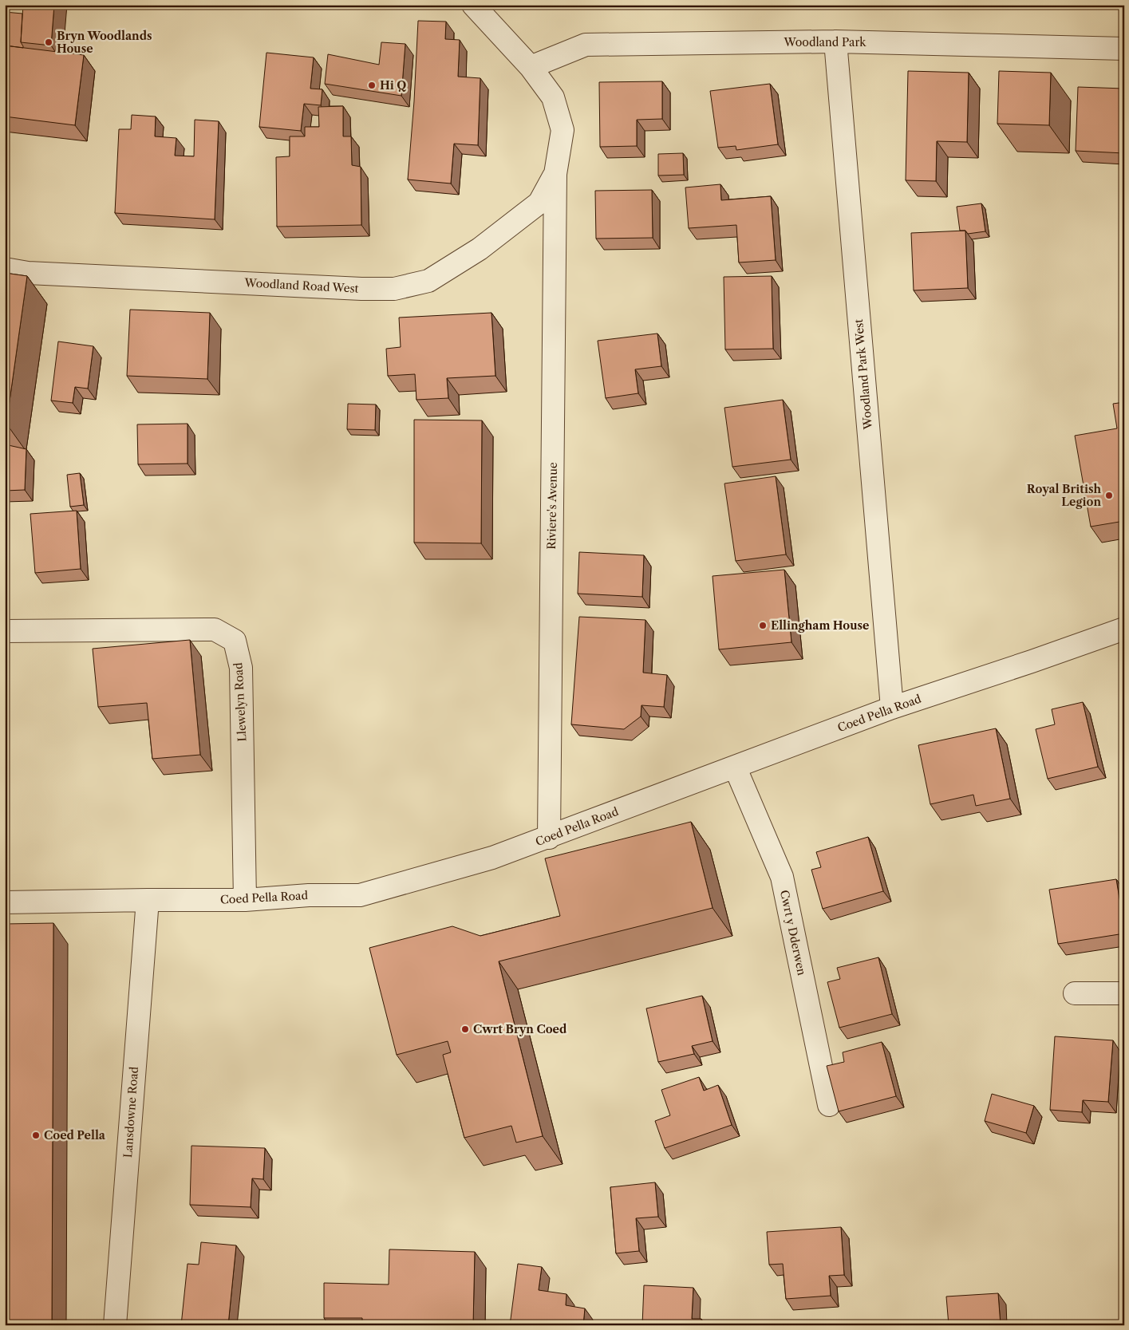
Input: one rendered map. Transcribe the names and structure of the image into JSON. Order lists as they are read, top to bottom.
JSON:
{
  "streets": {
    "street": [
      "Woodland Park",
      "Woodland Road West",
      "Woodland Park West",
      "Riviere's Avenue",
      "Llewelyn Road",
      "Coed Pella Road",
      "Cwrt y Dderwen",
      "Lansdowne Road"
    ]
  },
  "crossings": [
    ["Woodland Park", "Woodland Park West"],
    ["Woodland Road West", "Riviere's Avenue"],
    ["Woodland Park West", "Coed Pella Road"],
    ["Riviere's Avenue", "Coed Pella Road"],
    ["Llewelyn Road", "Coed Pella Road"],
    ["Coed Pella Road", "Cwrt y Dderwen"],
    ["Coed Pella Road", "Lansdowne Road"]
  ],
  "places": [
    "Bryn Woodlands House",
    "Hi Q",
    "Royal British Legion",
    "Ellingham House",
    "Cwrt Bryn Coed",
    "Coed Pella"
  ]
}
